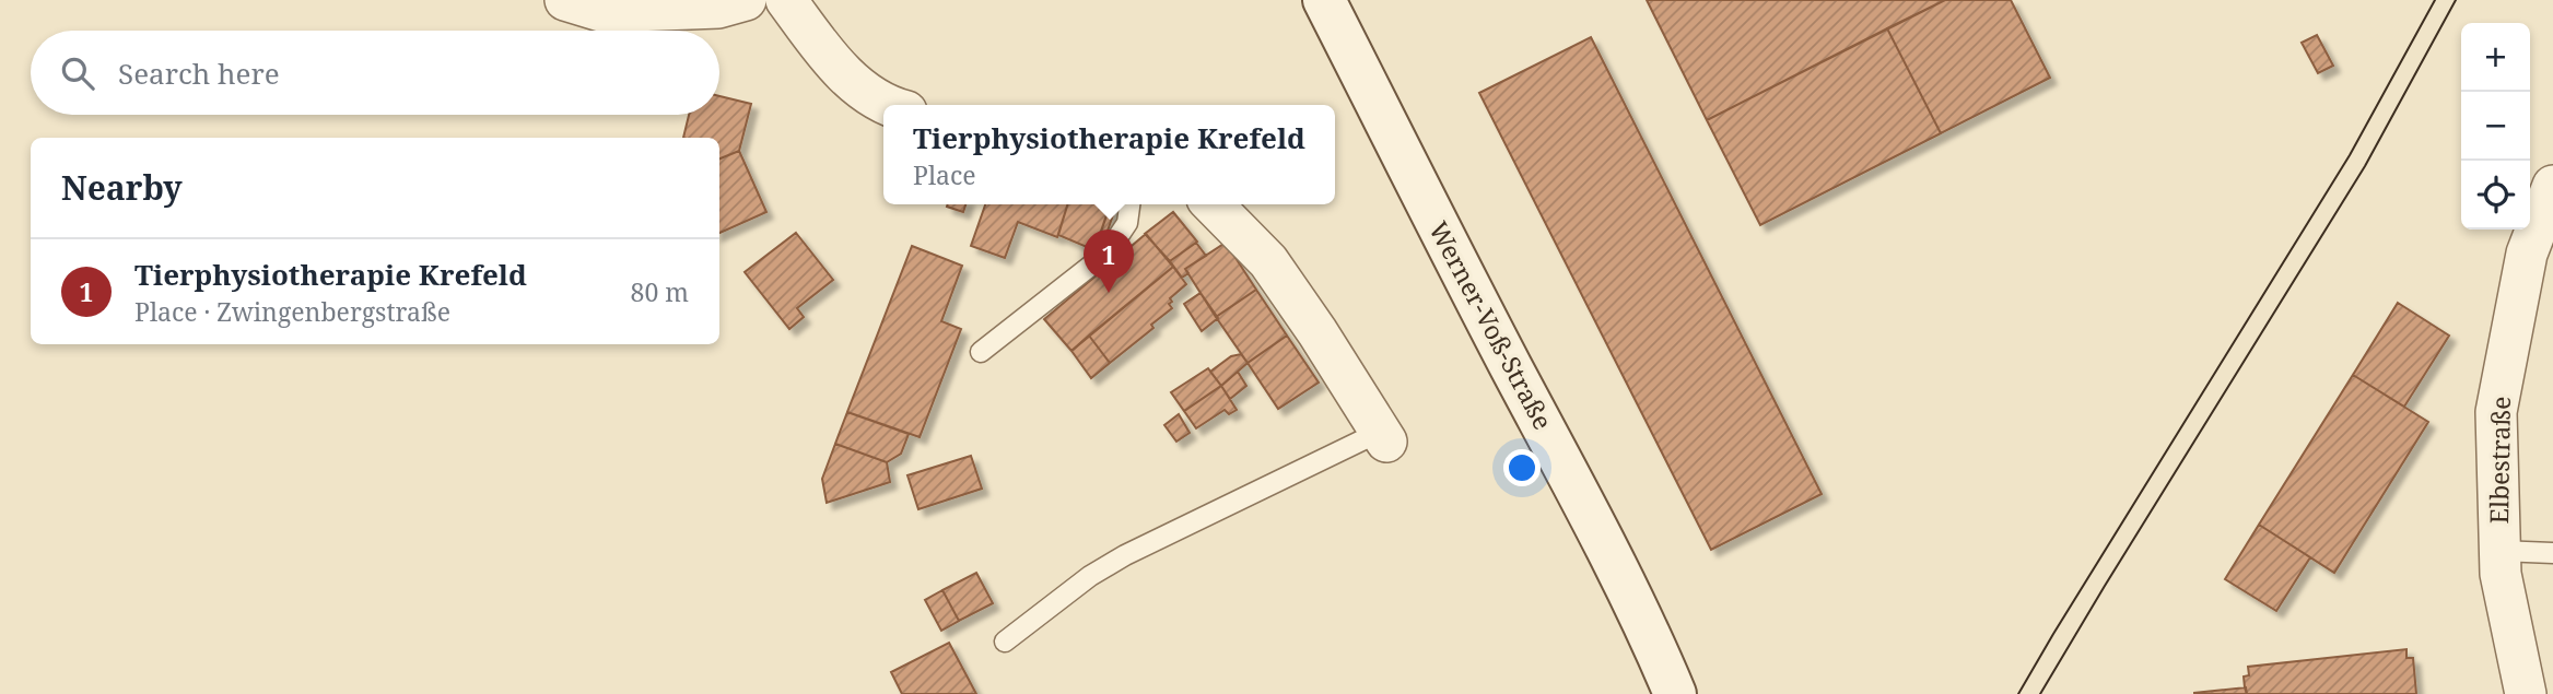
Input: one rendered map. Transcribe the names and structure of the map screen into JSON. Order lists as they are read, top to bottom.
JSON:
{
  "streets": {
    "main road": ["Werner-Voß-Straße"],
    "street": ["Elbestraße"]
  },
  "page": {
    "map_buttons": ["+", "−"],
    "search": "Search here",
    "popup": ["Tierphysiotherapie Krefeld", "Place"],
    "heading": "Nearby",
    "pins": "1",
    "list": [
      {
        "mark": "1",
        "name": "Tierphysiotherapie Krefeld",
        "note": "Place · Zwingenbergstraße",
        "value": "80 m"
      }
    ]
  }
}
